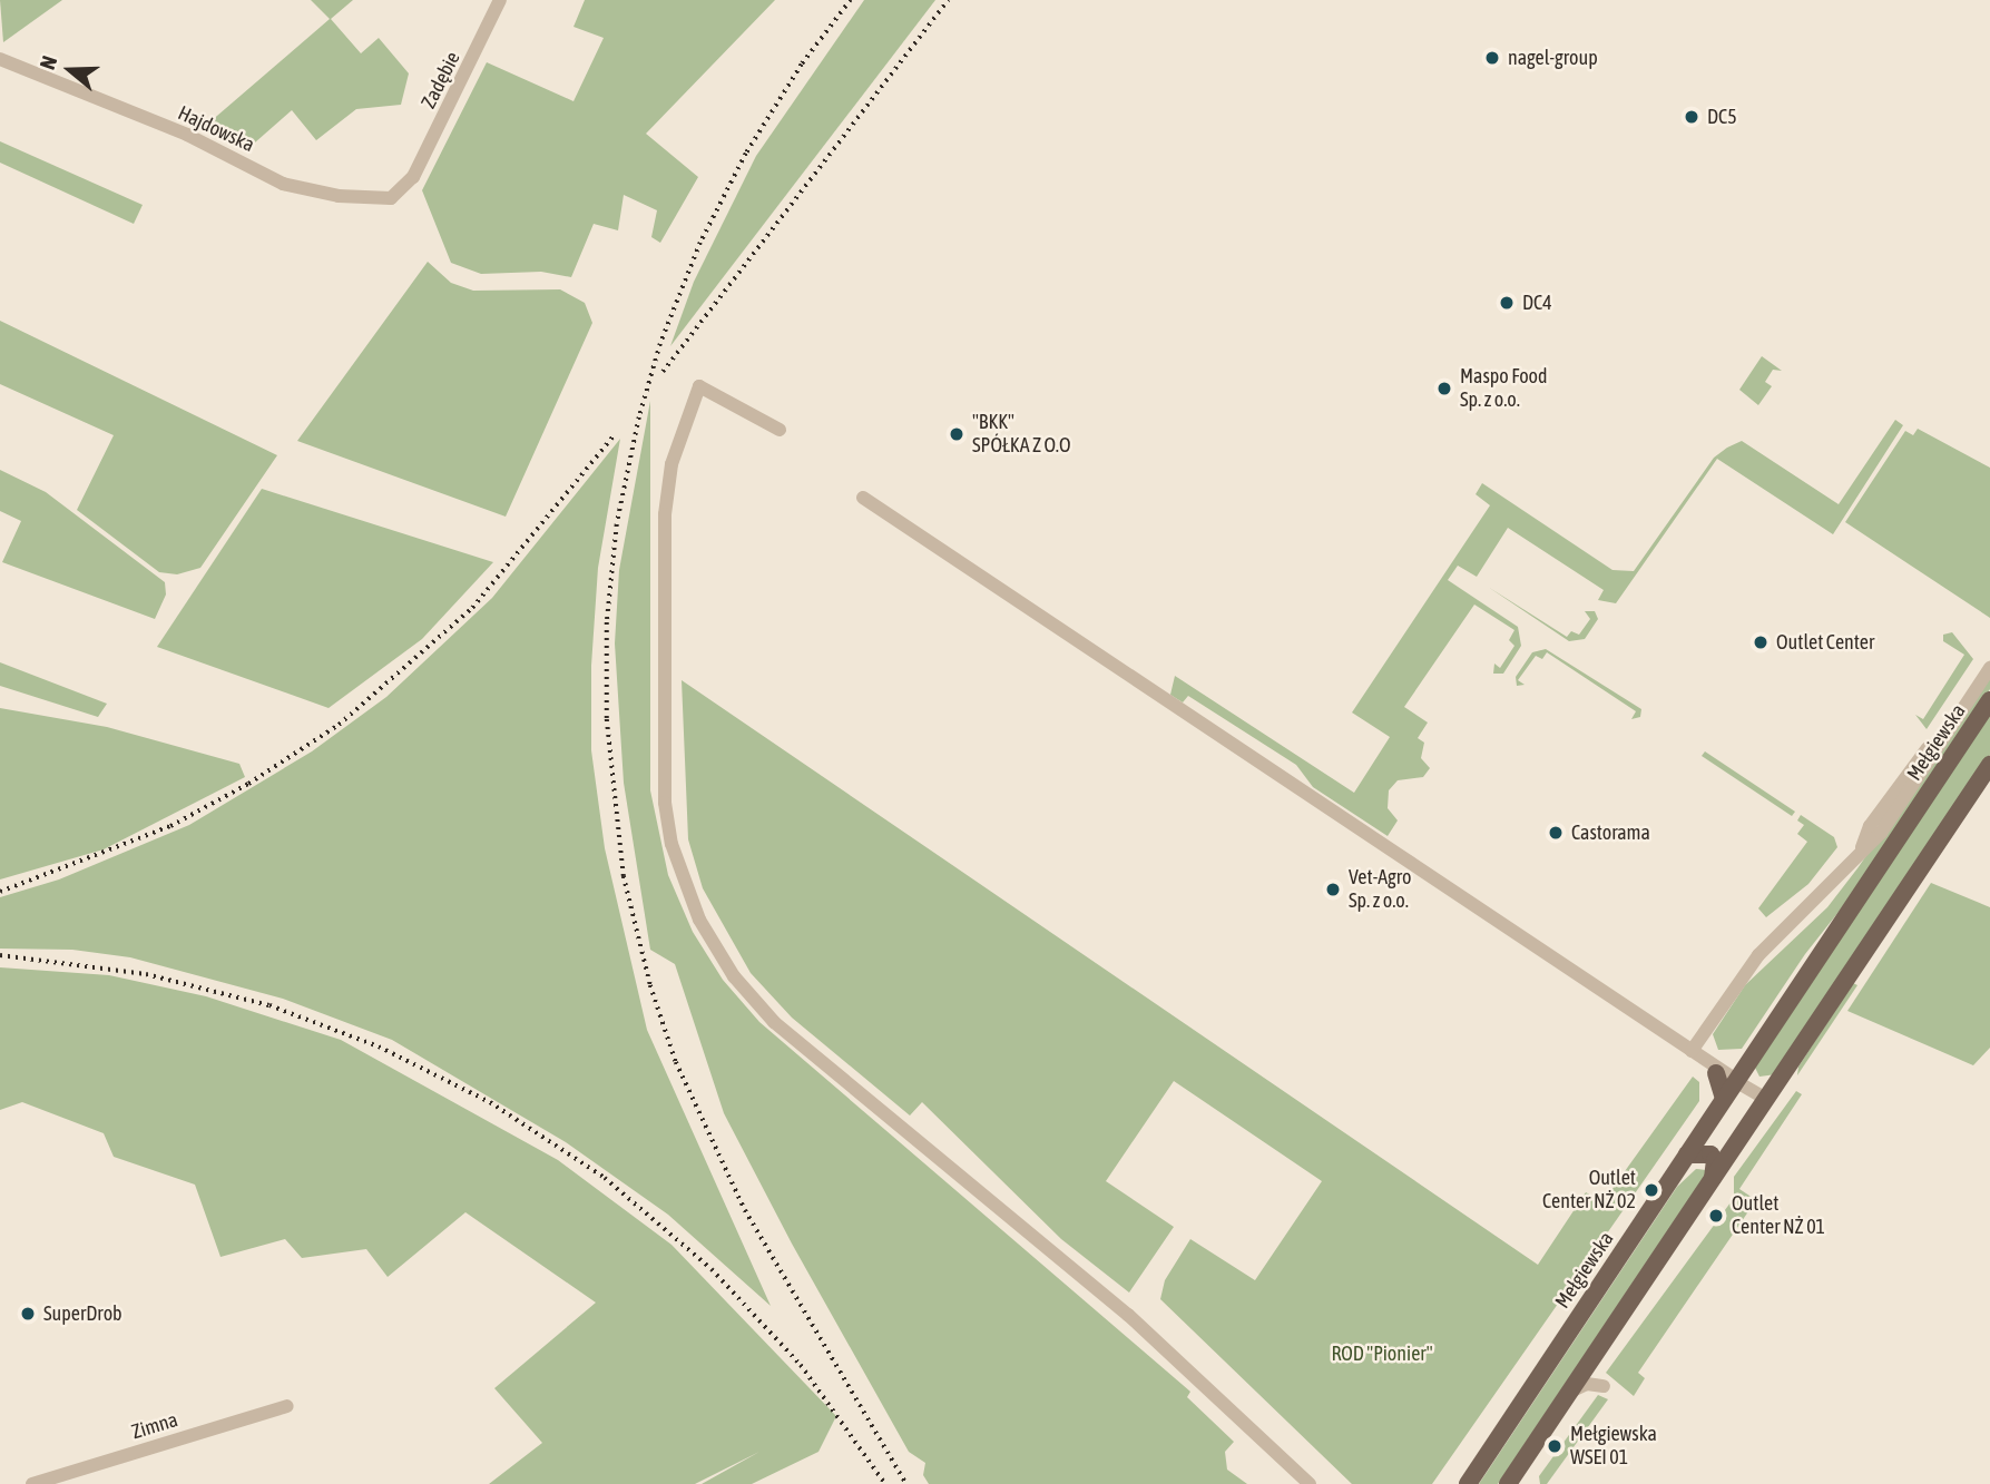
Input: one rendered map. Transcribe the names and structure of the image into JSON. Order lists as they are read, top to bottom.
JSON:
{
  "streets": {
    "main road": ["Mełgiewska"],
    "street": ["Zadębie", "Hajdowska", "Zimna"]
  },
  "crossings": [
    ["Zadębie", "Hajdowska"]
  ],
  "parks": ["ROD \"Pionier\""],
  "places": [
    "nagel-group",
    "DC5",
    "DC4",
    "Maspo Food Sp. z o.o.",
    "\"BKK\" SPÓŁKA Z O.O",
    "Outlet Center",
    "Castorama",
    "Vet-Agro Sp. z o.o.",
    "Outlet Center NŻ 02",
    "Outlet Center NŻ 01",
    "SuperDrob",
    "Mełgiewska WSEI 01"
  ],
  "north": "left"
}
